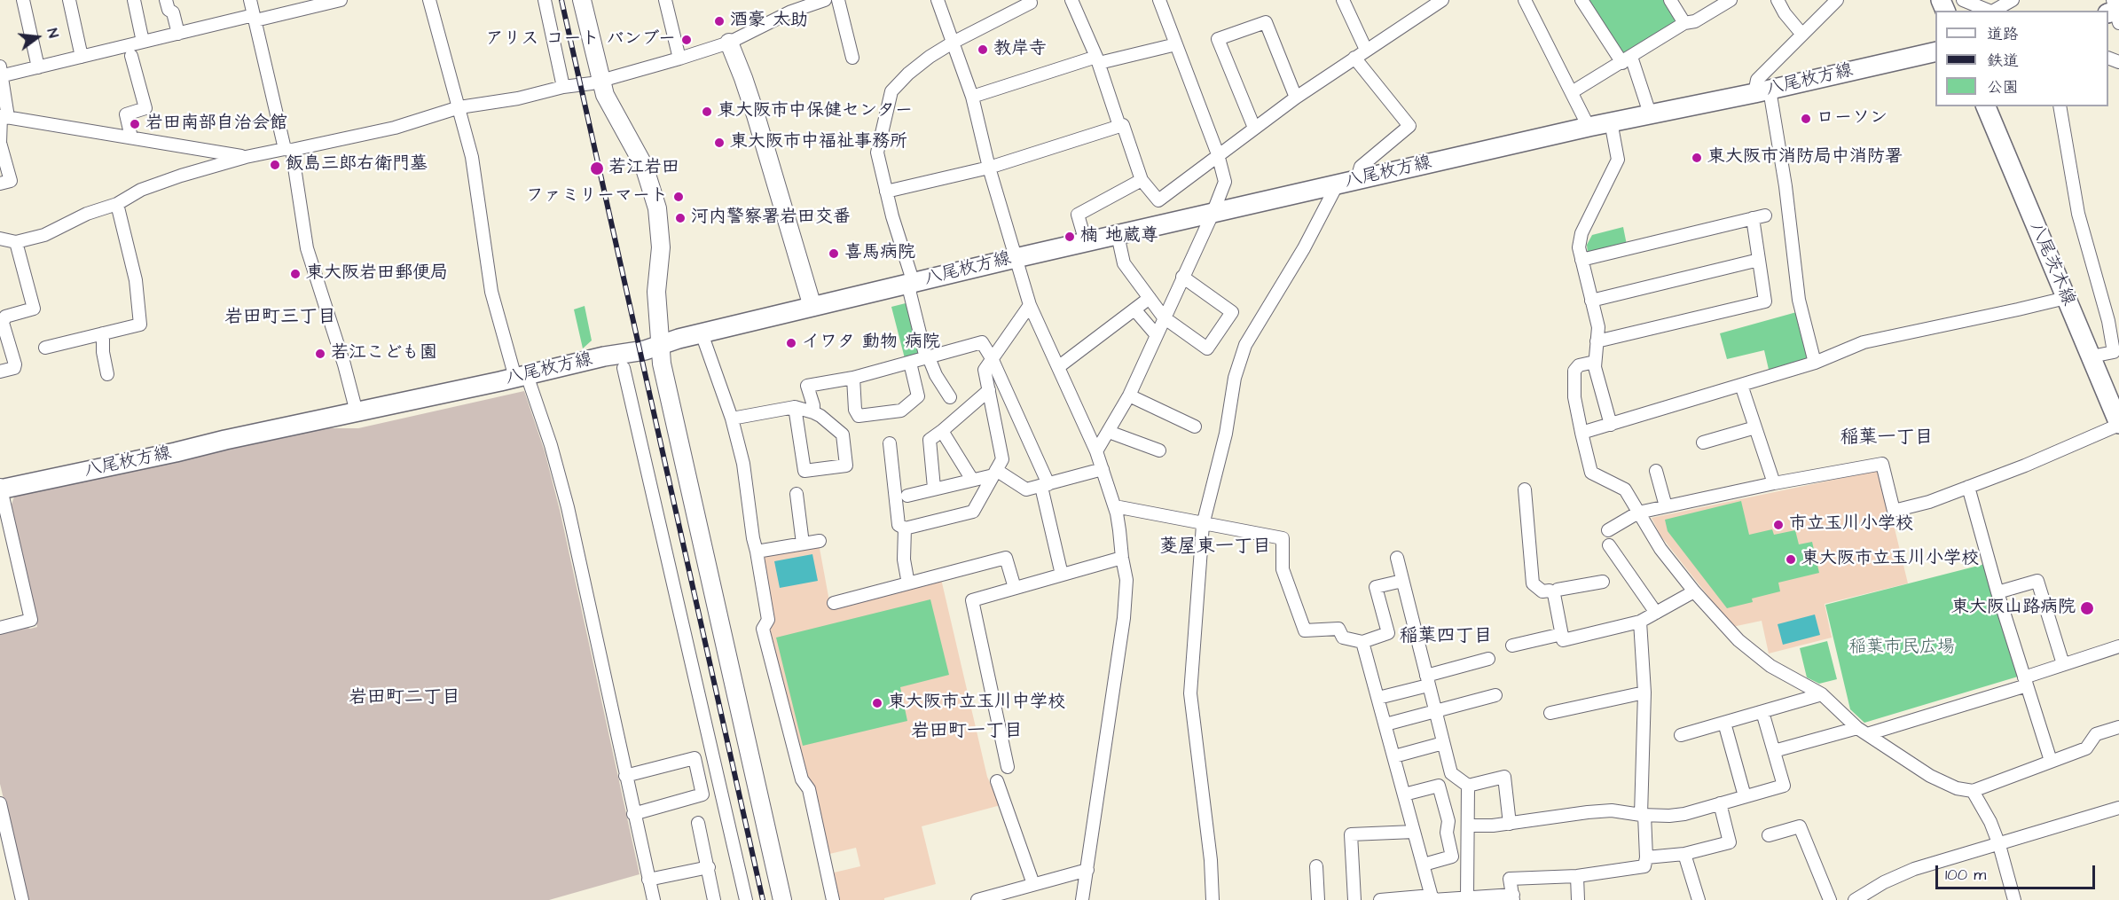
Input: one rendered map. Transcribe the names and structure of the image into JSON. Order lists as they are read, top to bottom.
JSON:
{
  "streets": {
    "main road": ["八尾枚方線", "八尾茨木線"]
  },
  "districts": [
    "岩田町三丁目",
    "稲葉一丁目",
    "菱屋東一丁目",
    "稲葉四丁目",
    "岩田町二丁目",
    "岩田町一丁目"
  ],
  "parks": ["稲葉市民広場"],
  "places": [
    "酒豪 太助",
    "アリス コート バンブー",
    "教岸寺",
    "東大阪市中保健センター",
    "ローソン",
    "岩田南部自治会館",
    "東大阪市中福祉事務所",
    "東大阪市消防局中消防署",
    "飯島三郎右衛門墓",
    "若江岩田",
    "ファミリーマート",
    "河内警察署岩田交番",
    "楠 地蔵尊",
    "喜馬病院",
    "東大阪岩田郵便局",
    "イワタ 動物 病院",
    "若江こども園",
    "市立玉川小学校",
    "東大阪市立玉川小学校",
    "東大阪山路病院",
    "東大阪市立玉川中学校"
  ],
  "legend": ["道路", "鉄道", "公園"],
  "scale_bar": "100 m",
  "north": "right"
}
